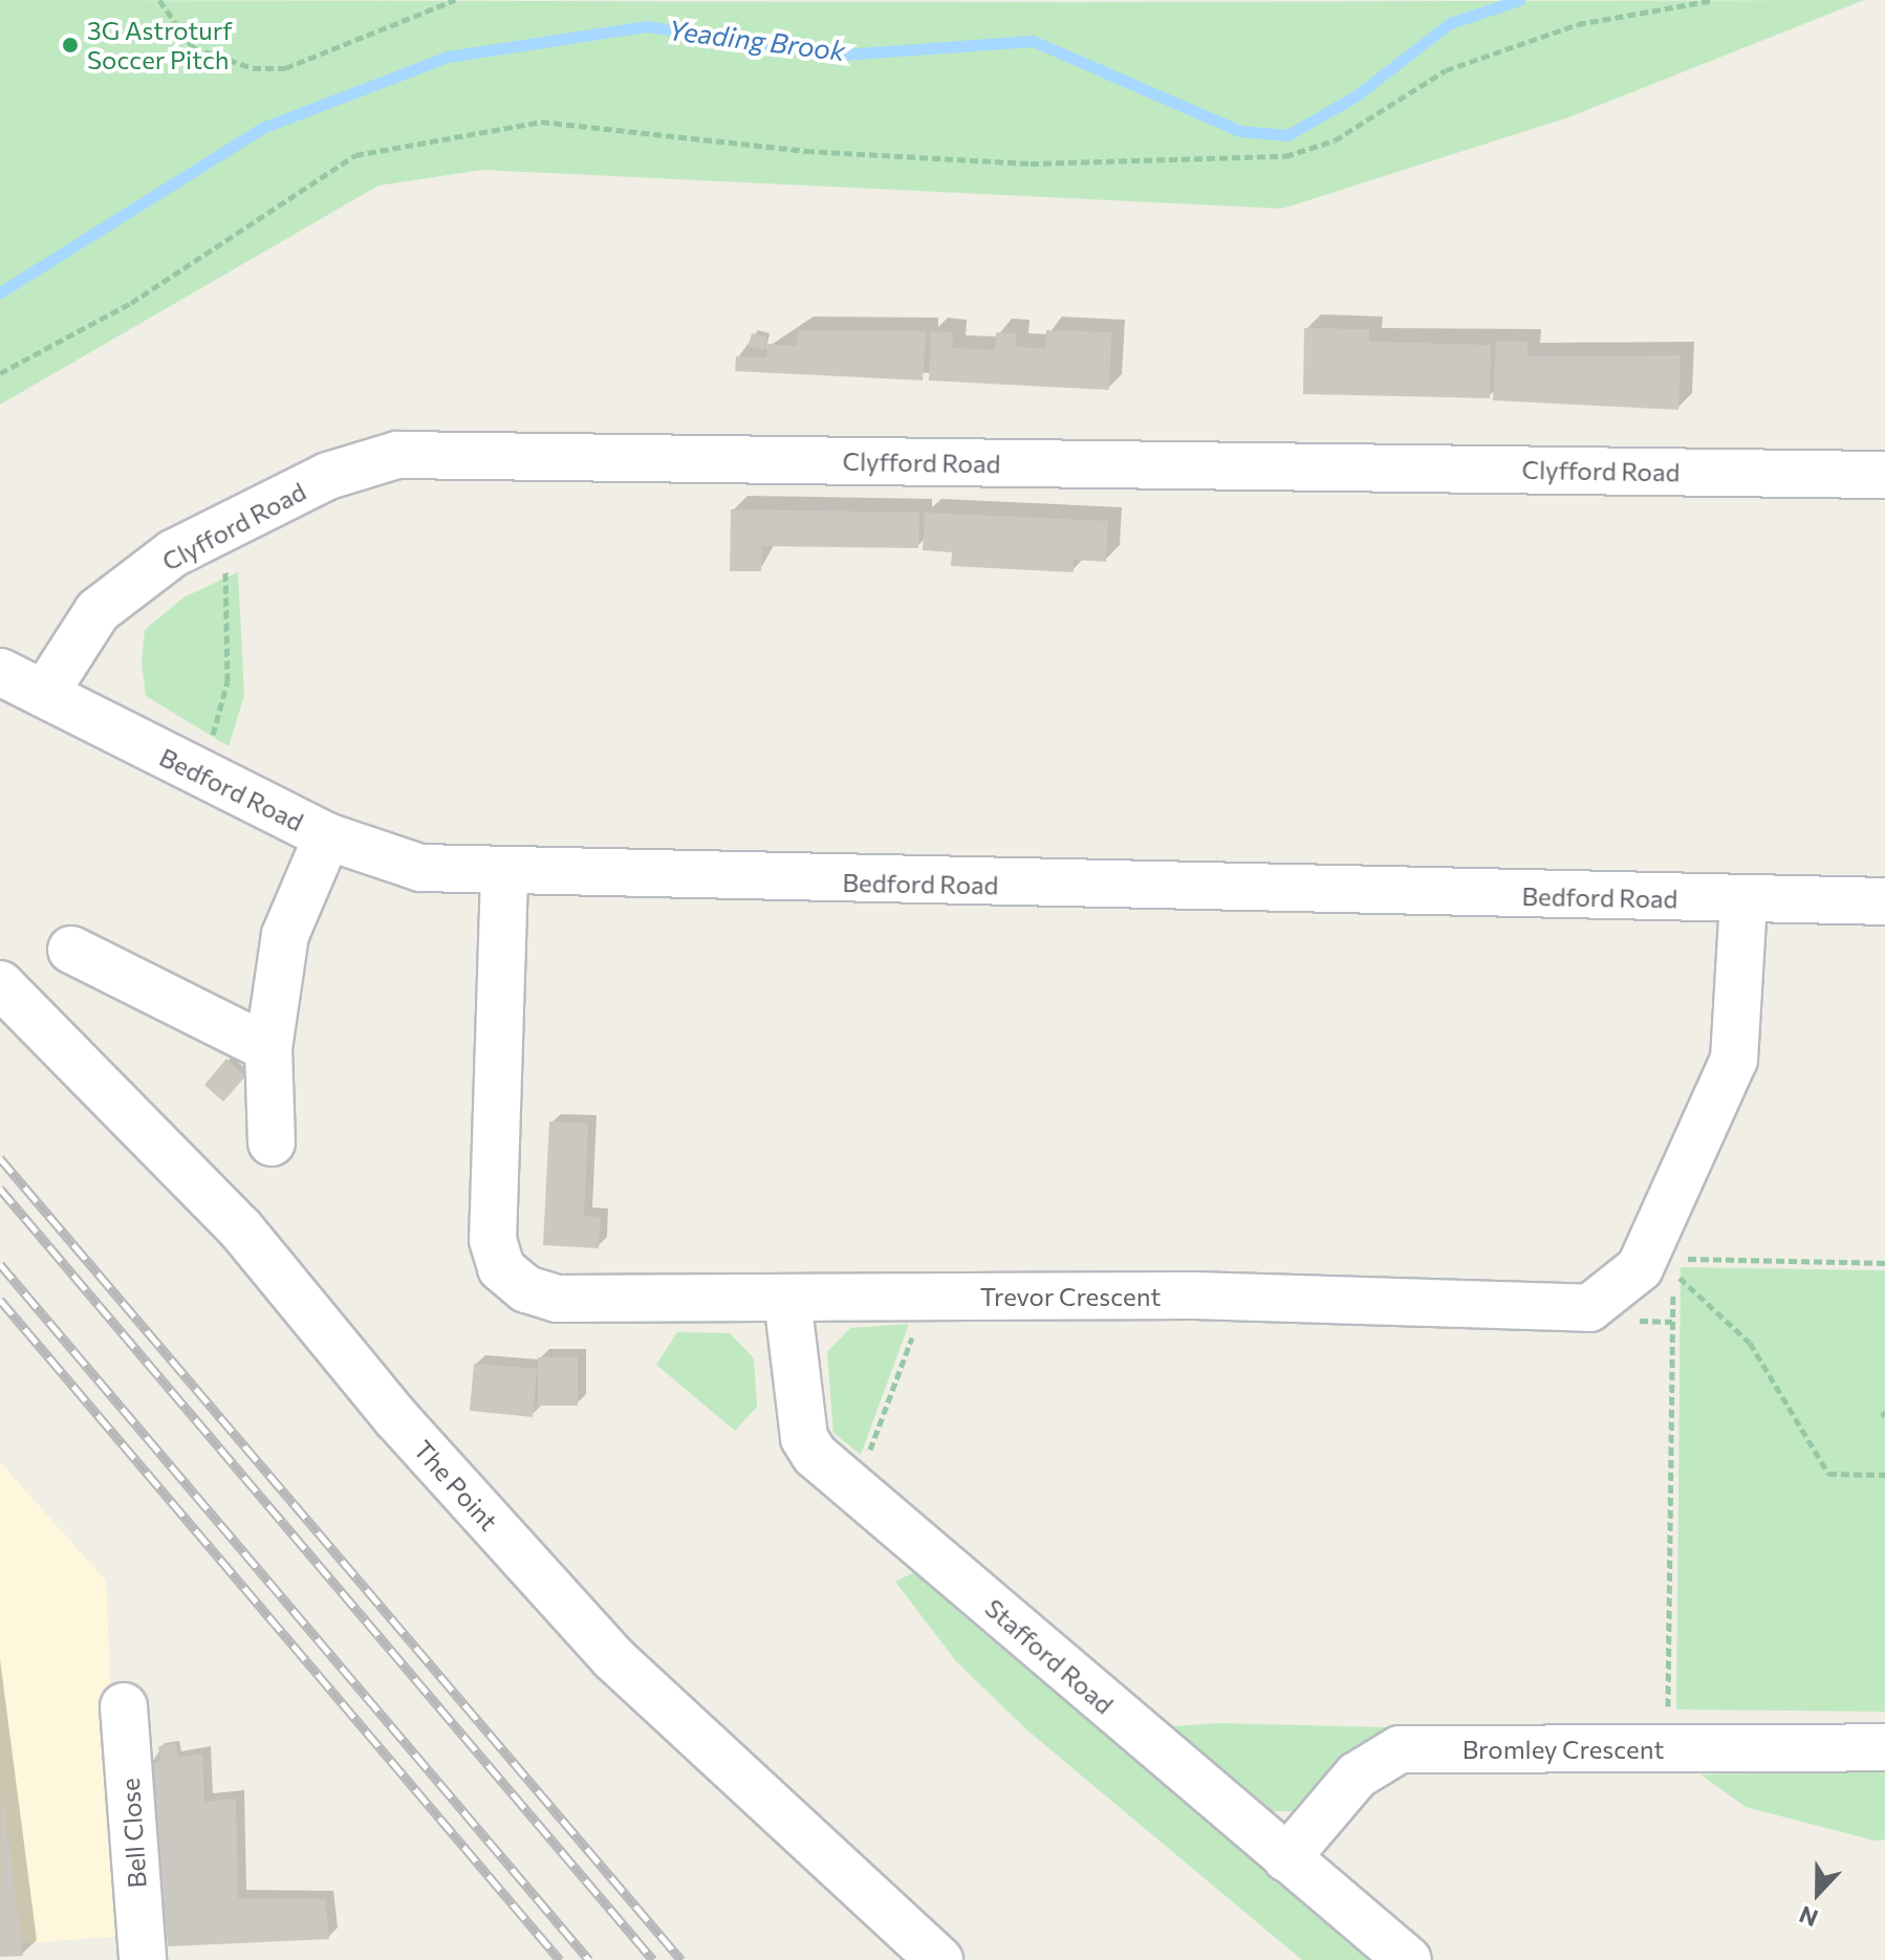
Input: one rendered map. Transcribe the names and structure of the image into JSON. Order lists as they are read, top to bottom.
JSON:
{
  "streets": {
    "street": [
      "Clyfford Road",
      "Bedford Road",
      "Trevor Crescent",
      "The Point",
      "Stafford Road",
      "Bromley Crescent",
      "Bell Close"
    ]
  },
  "crossings": [
    ["Clyfford Road", "Bedford Road"],
    ["Bedford Road", "Trevor Crescent"],
    ["Trevor Crescent", "Stafford Road"],
    ["Stafford Road", "Bromley Crescent"]
  ],
  "water": ["Yeading Brook"],
  "places": ["3G Astroturf Soccer Pitch"],
  "north": "bottom"
}
